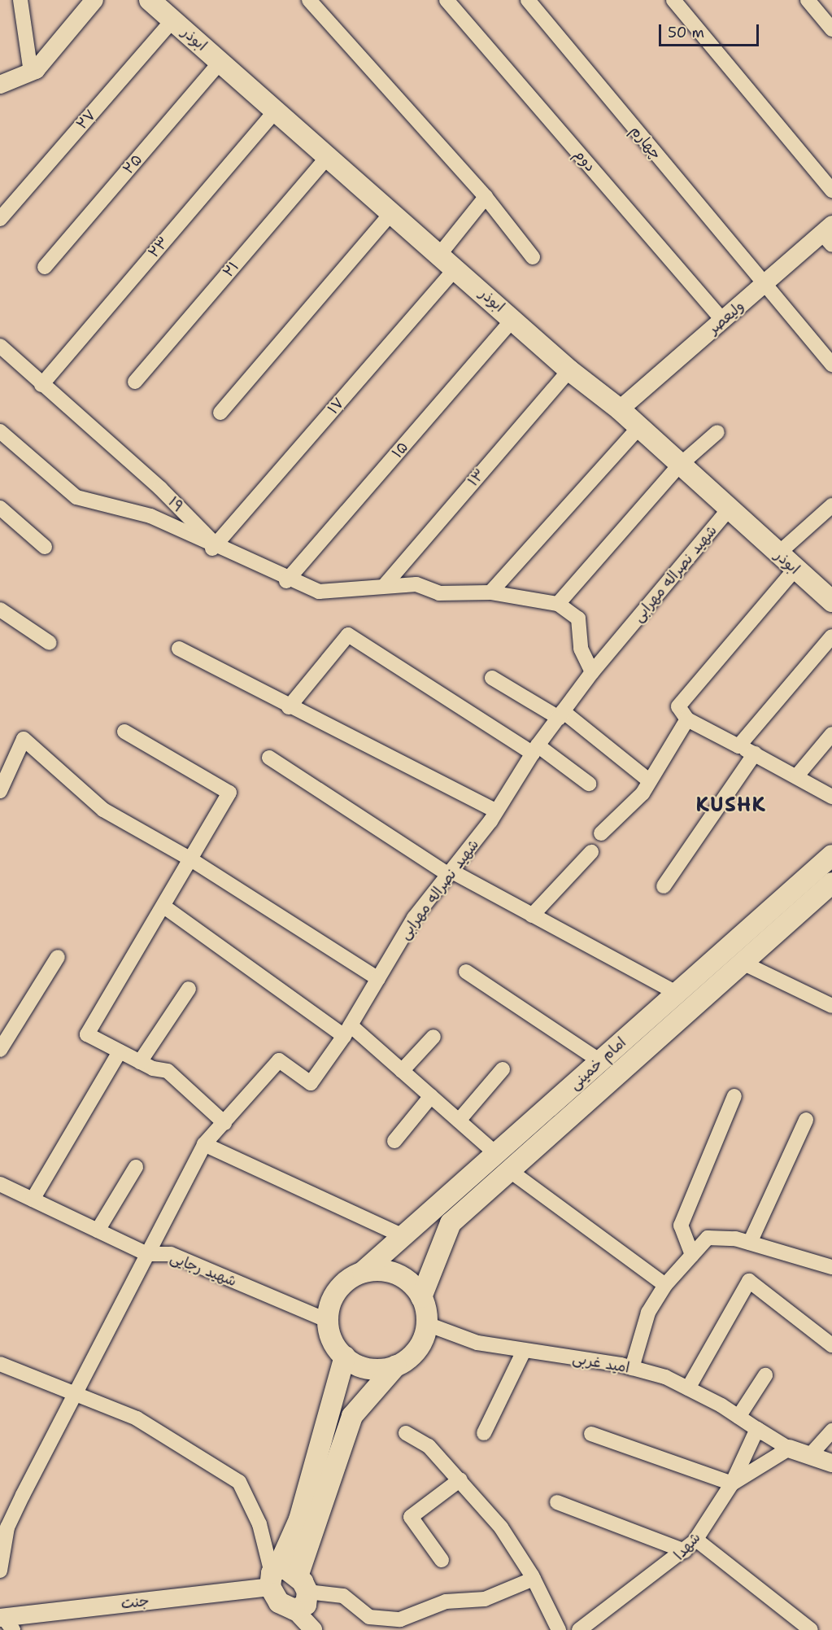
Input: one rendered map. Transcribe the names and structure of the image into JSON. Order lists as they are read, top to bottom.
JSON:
{
  "streets": {
    "main road": ["ابوذر", "امام خمینی"],
    "street": [
      "۲۷",
      "چهارم",
      "دوم",
      "۲۵",
      "۲۳",
      "۲۱",
      "ولیعصر",
      "۱۷",
      "۱۵",
      "۱۳",
      "۱۹",
      "شهید نصراله مهرابی",
      "شهید رجایی",
      "امید غربی",
      "شهدا",
      "جنت"
    ]
  },
  "crossings": [
    ["ابوذر", "۲۷"],
    ["ابوذر", "۲۵"],
    ["ابوذر", "۲۳"],
    ["ابوذر", "۲۱"],
    ["ابوذر", "ولیعصر"],
    ["ابوذر", "۱۷"],
    ["ابوذر", "۱۵"],
    ["ابوذر", "۱۳"],
    ["ابوذر", "شهید نصراله مهرابی"],
    ["چهارم", "ولیعصر"],
    ["دوم", "ولیعصر"],
    ["۲۳", "۱۹"],
    ["۱۷", "۱۹"],
    ["۱۵", "۱۹"],
    ["۱۳", "۱۹"],
    ["شهید نصراله مهرابی", "شهید رجایی"],
    ["امام خمینی", "شهید رجایی"],
    ["امام خمینی", "امید غربی"],
    ["شهید رجایی", "امید غربی"],
    ["امید غربی", "شهدا"]
  ],
  "districts": ["KUSHK"],
  "scale_bar": "50 m"
}
